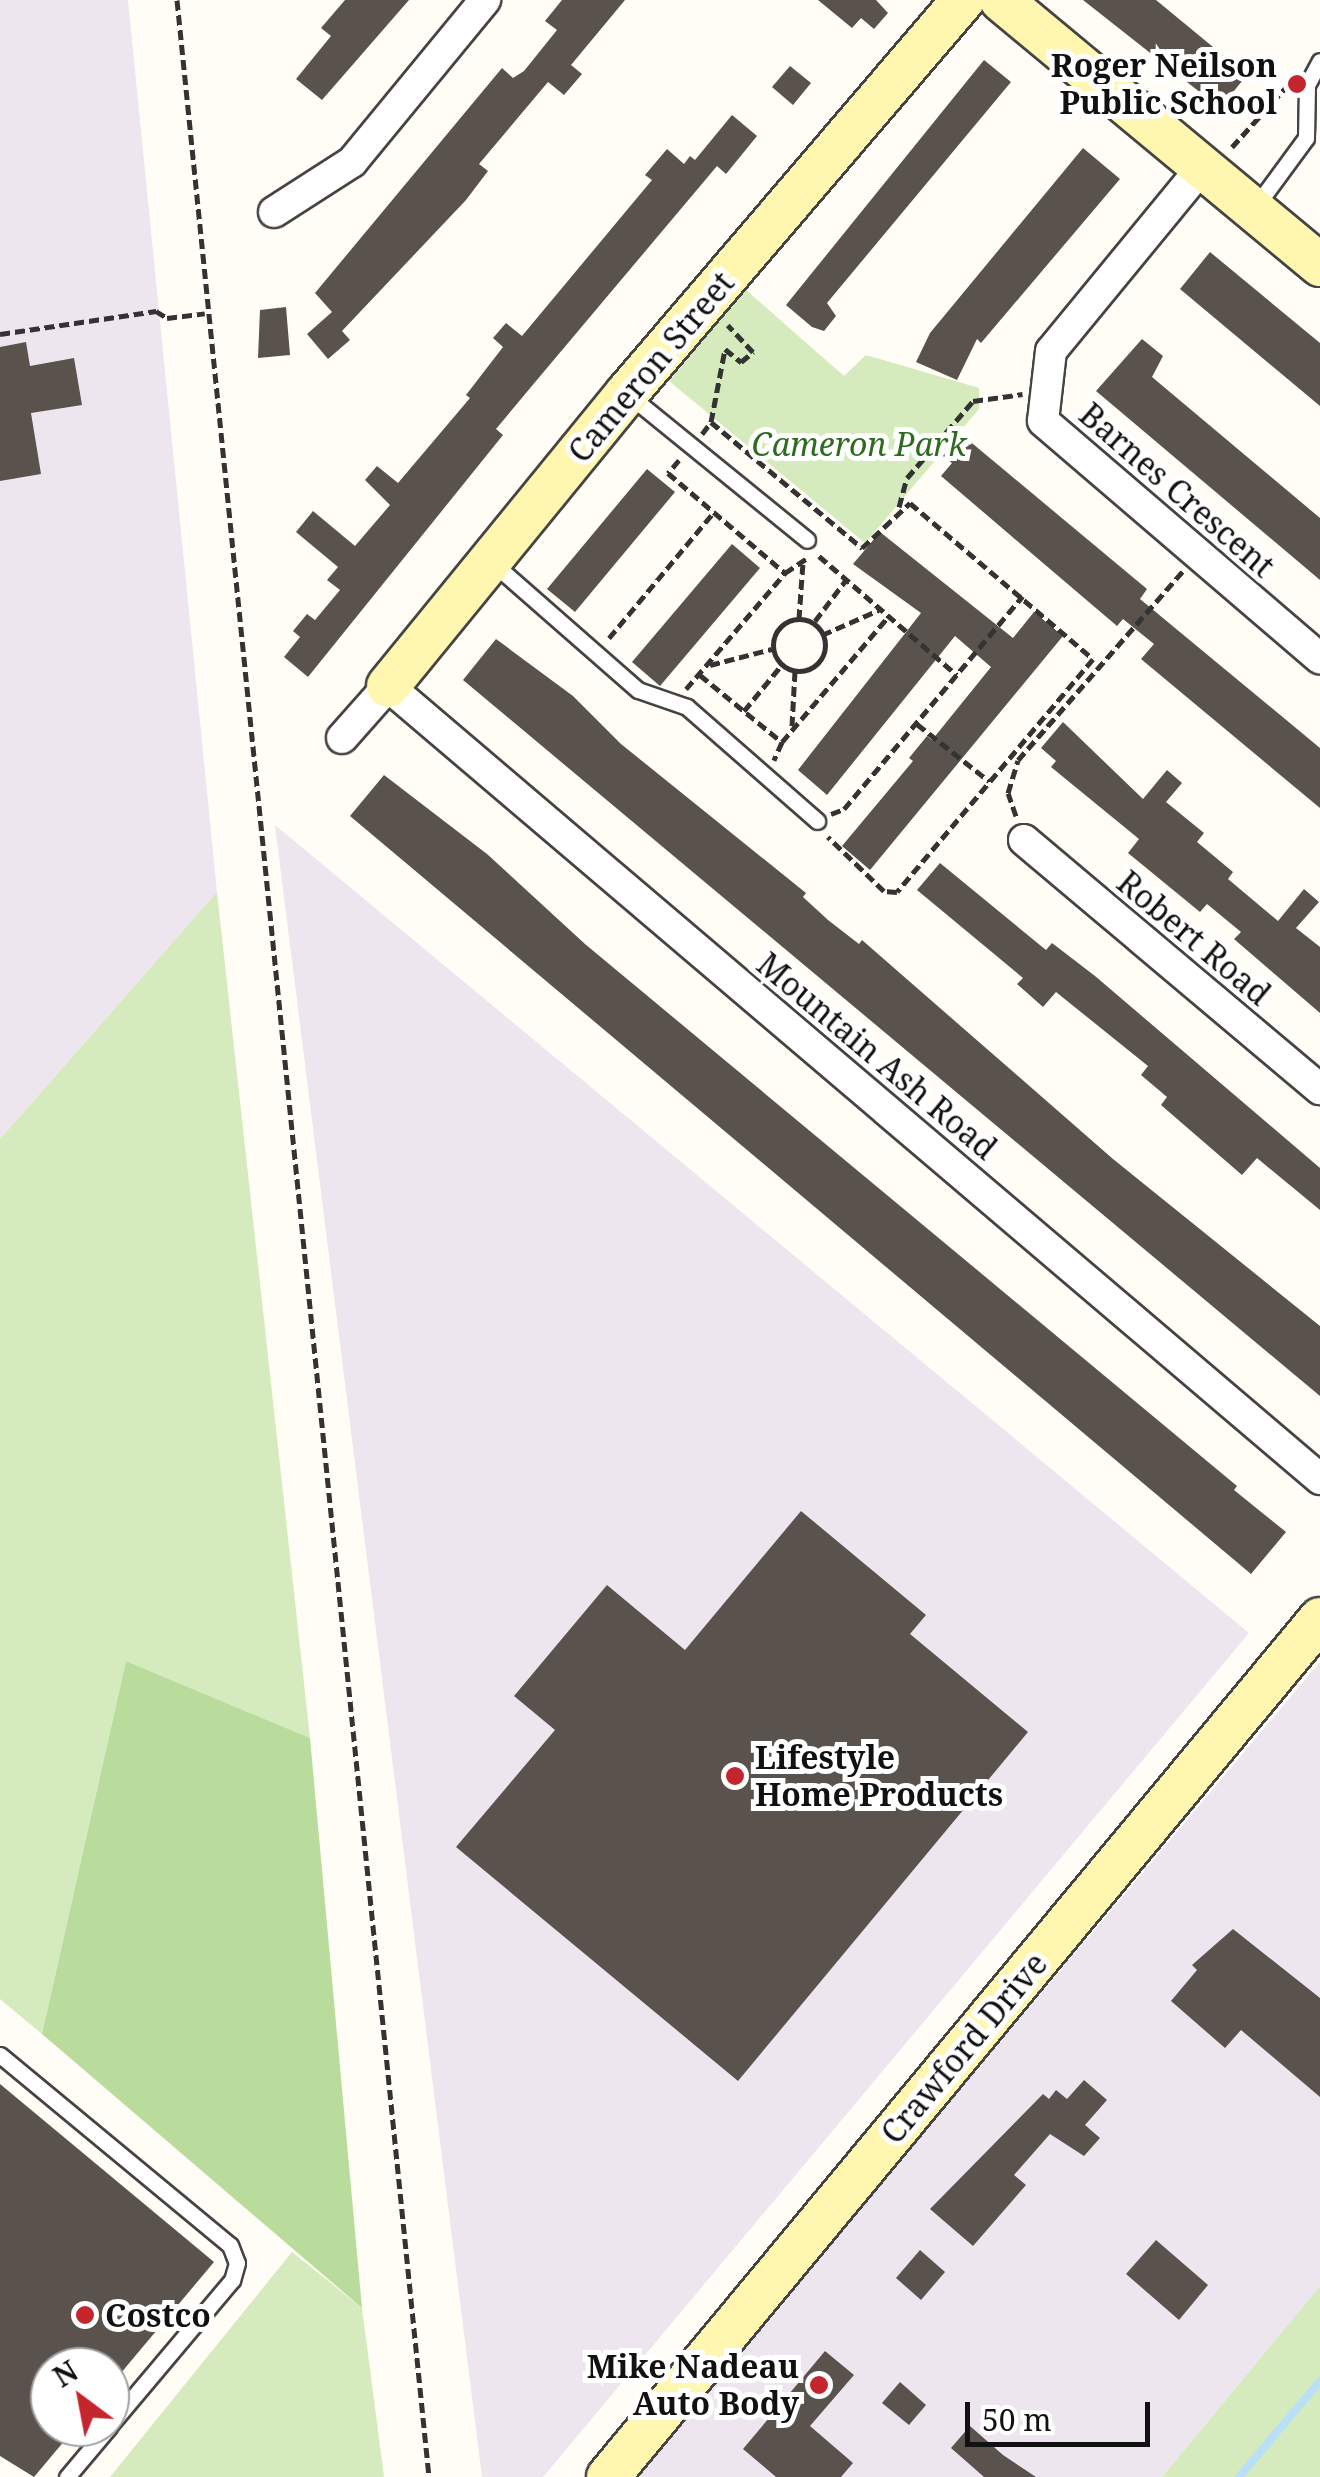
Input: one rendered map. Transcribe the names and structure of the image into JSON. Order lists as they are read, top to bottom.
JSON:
{
  "streets": {
    "street": [
      "Cameron Street",
      "Barnes Crescent",
      "Robert Road",
      "Mountain Ash Road",
      "Crawford Drive"
    ]
  },
  "crossings": [
    ["Cameron Street", "Mountain Ash Road"]
  ],
  "parks": ["Cameron Park"],
  "places": [
    "Roger Neilson Public School",
    "Lifestyle Home Products",
    "Costco",
    "Mike Nadeau Auto Body"
  ],
  "scale_bar": "50 m",
  "north": "top left"
}
